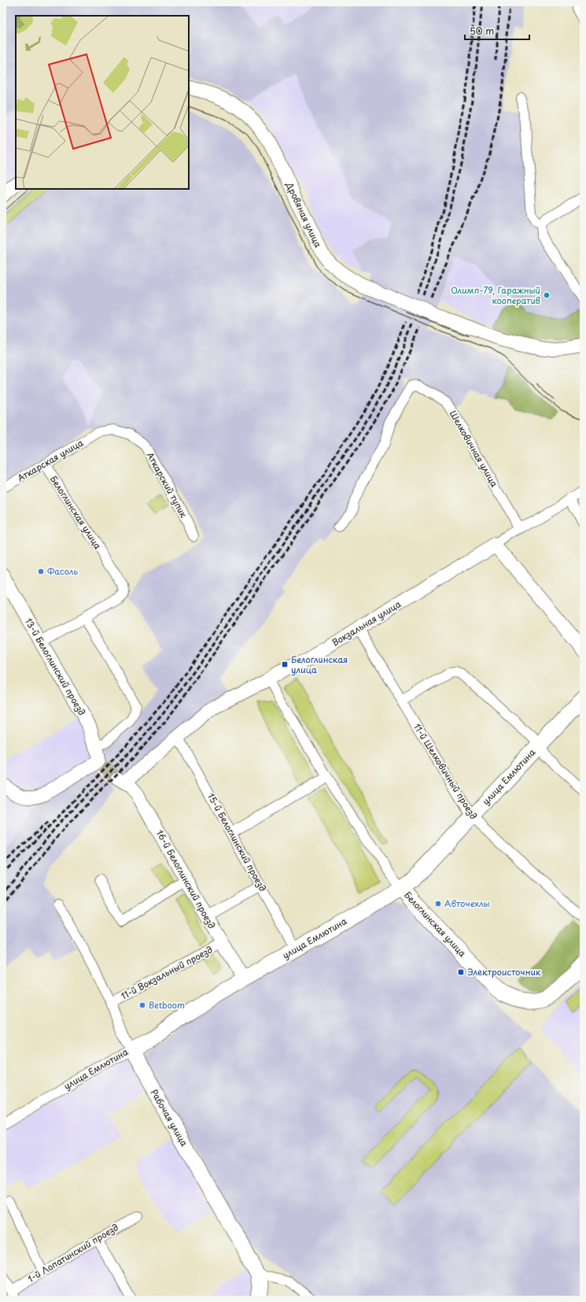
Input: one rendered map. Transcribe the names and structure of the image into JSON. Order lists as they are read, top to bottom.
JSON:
{
  "streets": {
    "main road": ["Белоглинская улица", "улица Емлютина", "Рабочая улица"],
    "street": [
      "Дровяная улица",
      "Шелковичная улица",
      "Аткарская улица",
      "Аткарский тупик",
      "Вокзальная улица",
      "13-й Белоглинский проезд",
      "11-й Шелковичный проезд",
      "15-й Белоглинский проезд",
      "16-й Белоглинский проезд",
      "11-й Вокзальный проезд",
      "1-й Лопатинский проезд"
    ]
  },
  "crossings": [
    ["Шелковичная улица", "Вокзальная улица"],
    ["Аткарская улица", "Аткарский тупик"],
    ["Аткарская улица", "Белоглинская улица"],
    ["Белоглинская улица", "Вокзальная улица"],
    ["Белоглинская улица", "улица Емлютина"],
    ["Вокзальная улица", "11-й Шелковичный проезд"],
    ["Вокзальная улица", "15-й Белоглинский проезд"],
    ["Вокзальная улица", "16-й Белоглинский проезд"],
    ["11-й Шелковичный проезд", "улица Емлютина"],
    ["улица Емлютина", "15-й Белоглинский проезд"],
    ["улица Емлютина", "16-й Белоглинский проезд"],
    ["улица Емлютина", "Рабочая улица"],
    ["16-й Белоглинский проезд", "11-й Вокзальный проезд"],
    ["11-й Вокзальный проезд", "Рабочая улица"]
  ],
  "places": {
    "other": [
      "Олимп-79, Гаражный кооператив",
      "Фасоль",
      "Авточехлы",
      "Betboom"
    ],
    "transit": ["Белоглинская улица", "Электроисточник"]
  },
  "scale_bar": "50 m"
}
